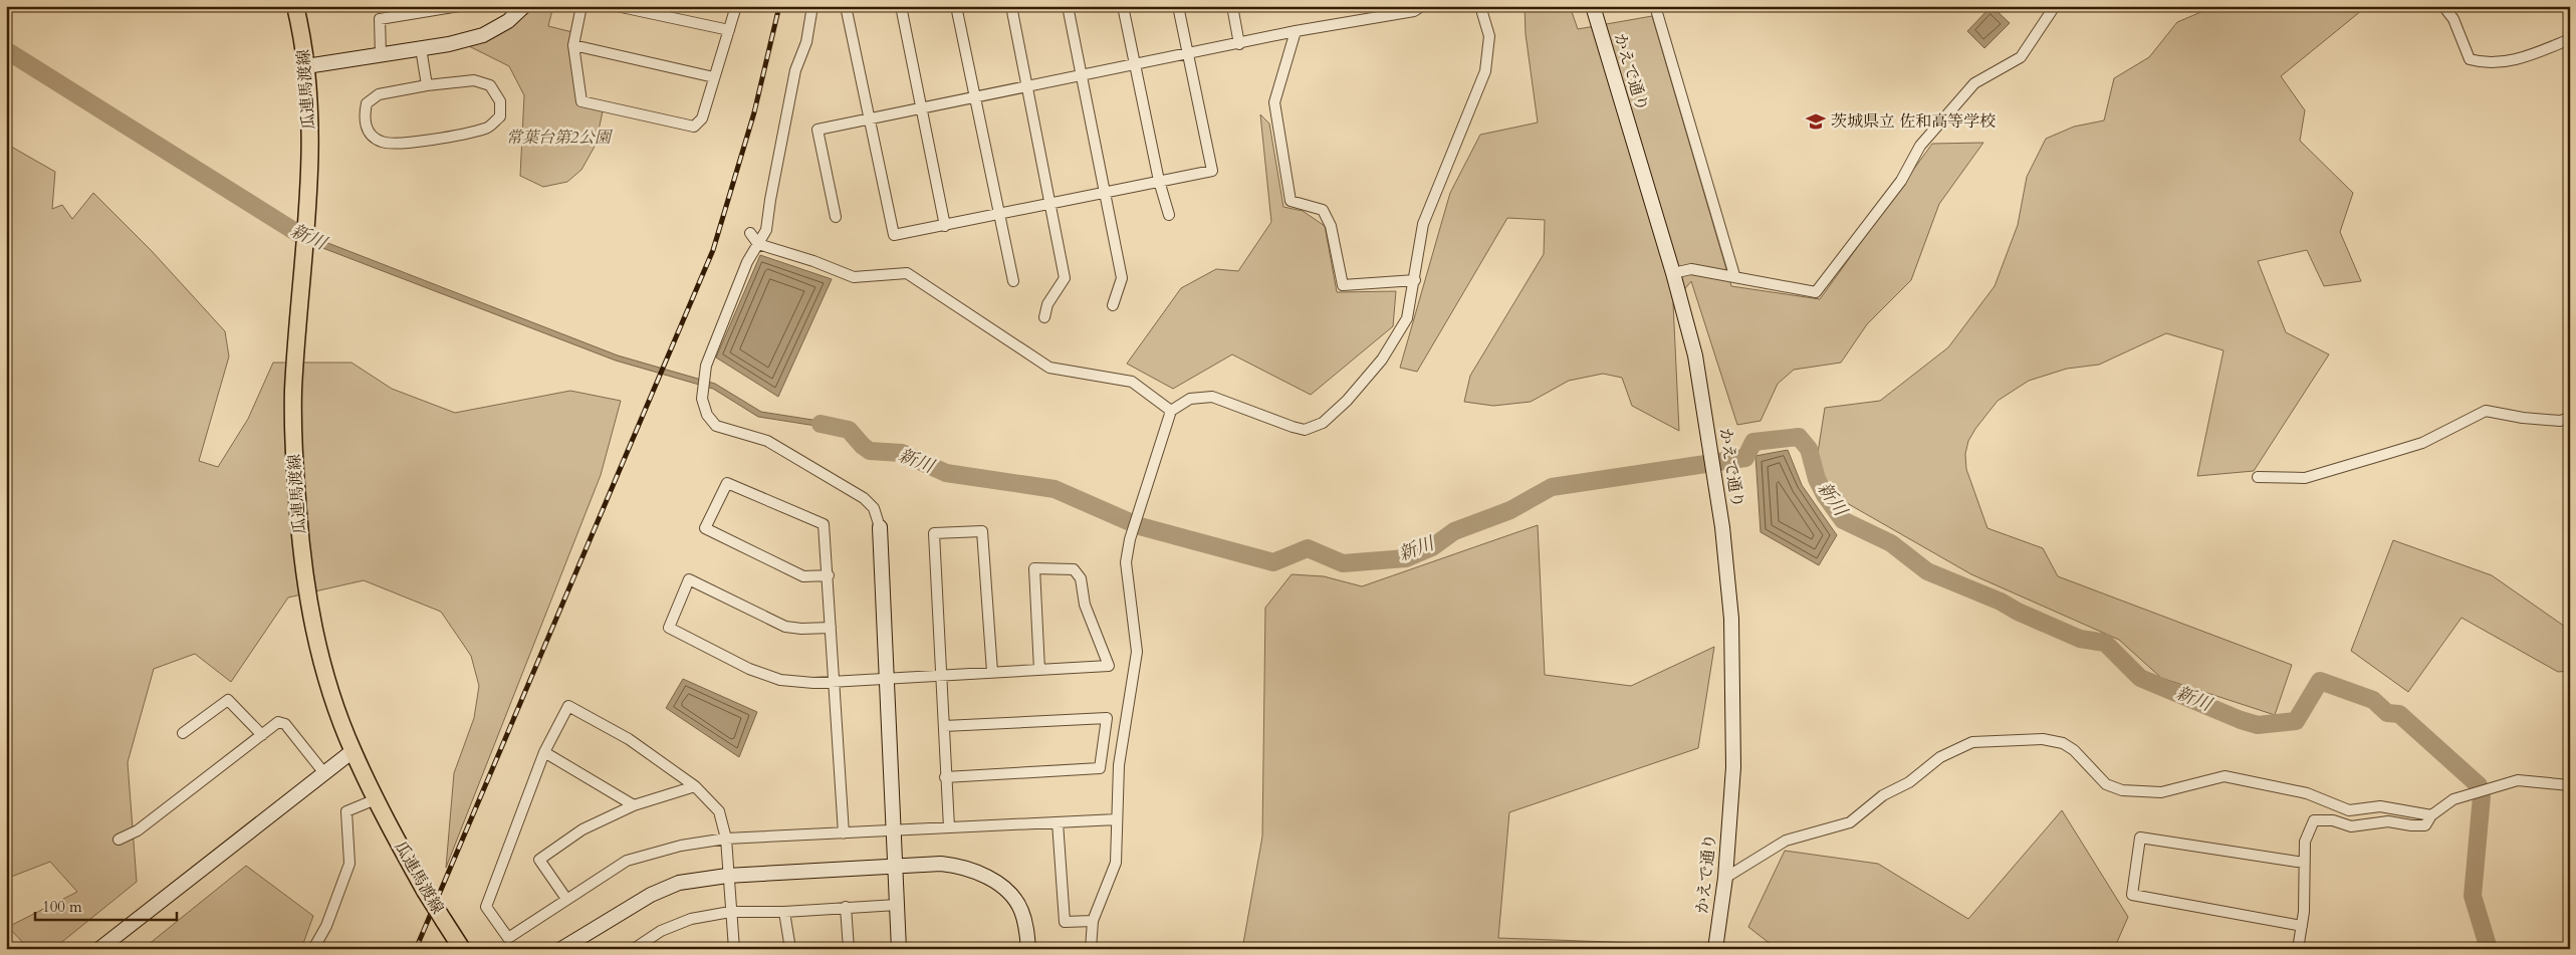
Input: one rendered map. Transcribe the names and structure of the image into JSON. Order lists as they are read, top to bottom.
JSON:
{
  "streets": {
    "main road": ["瓜連馬渡線"],
    "street": ["かえで通り"]
  },
  "water": ["新川"],
  "parks": ["常葉台第2公園"],
  "places": {
    "school or university": ["茨城県立 佐和高等学校"]
  },
  "scale_bar": "100 m"
}
